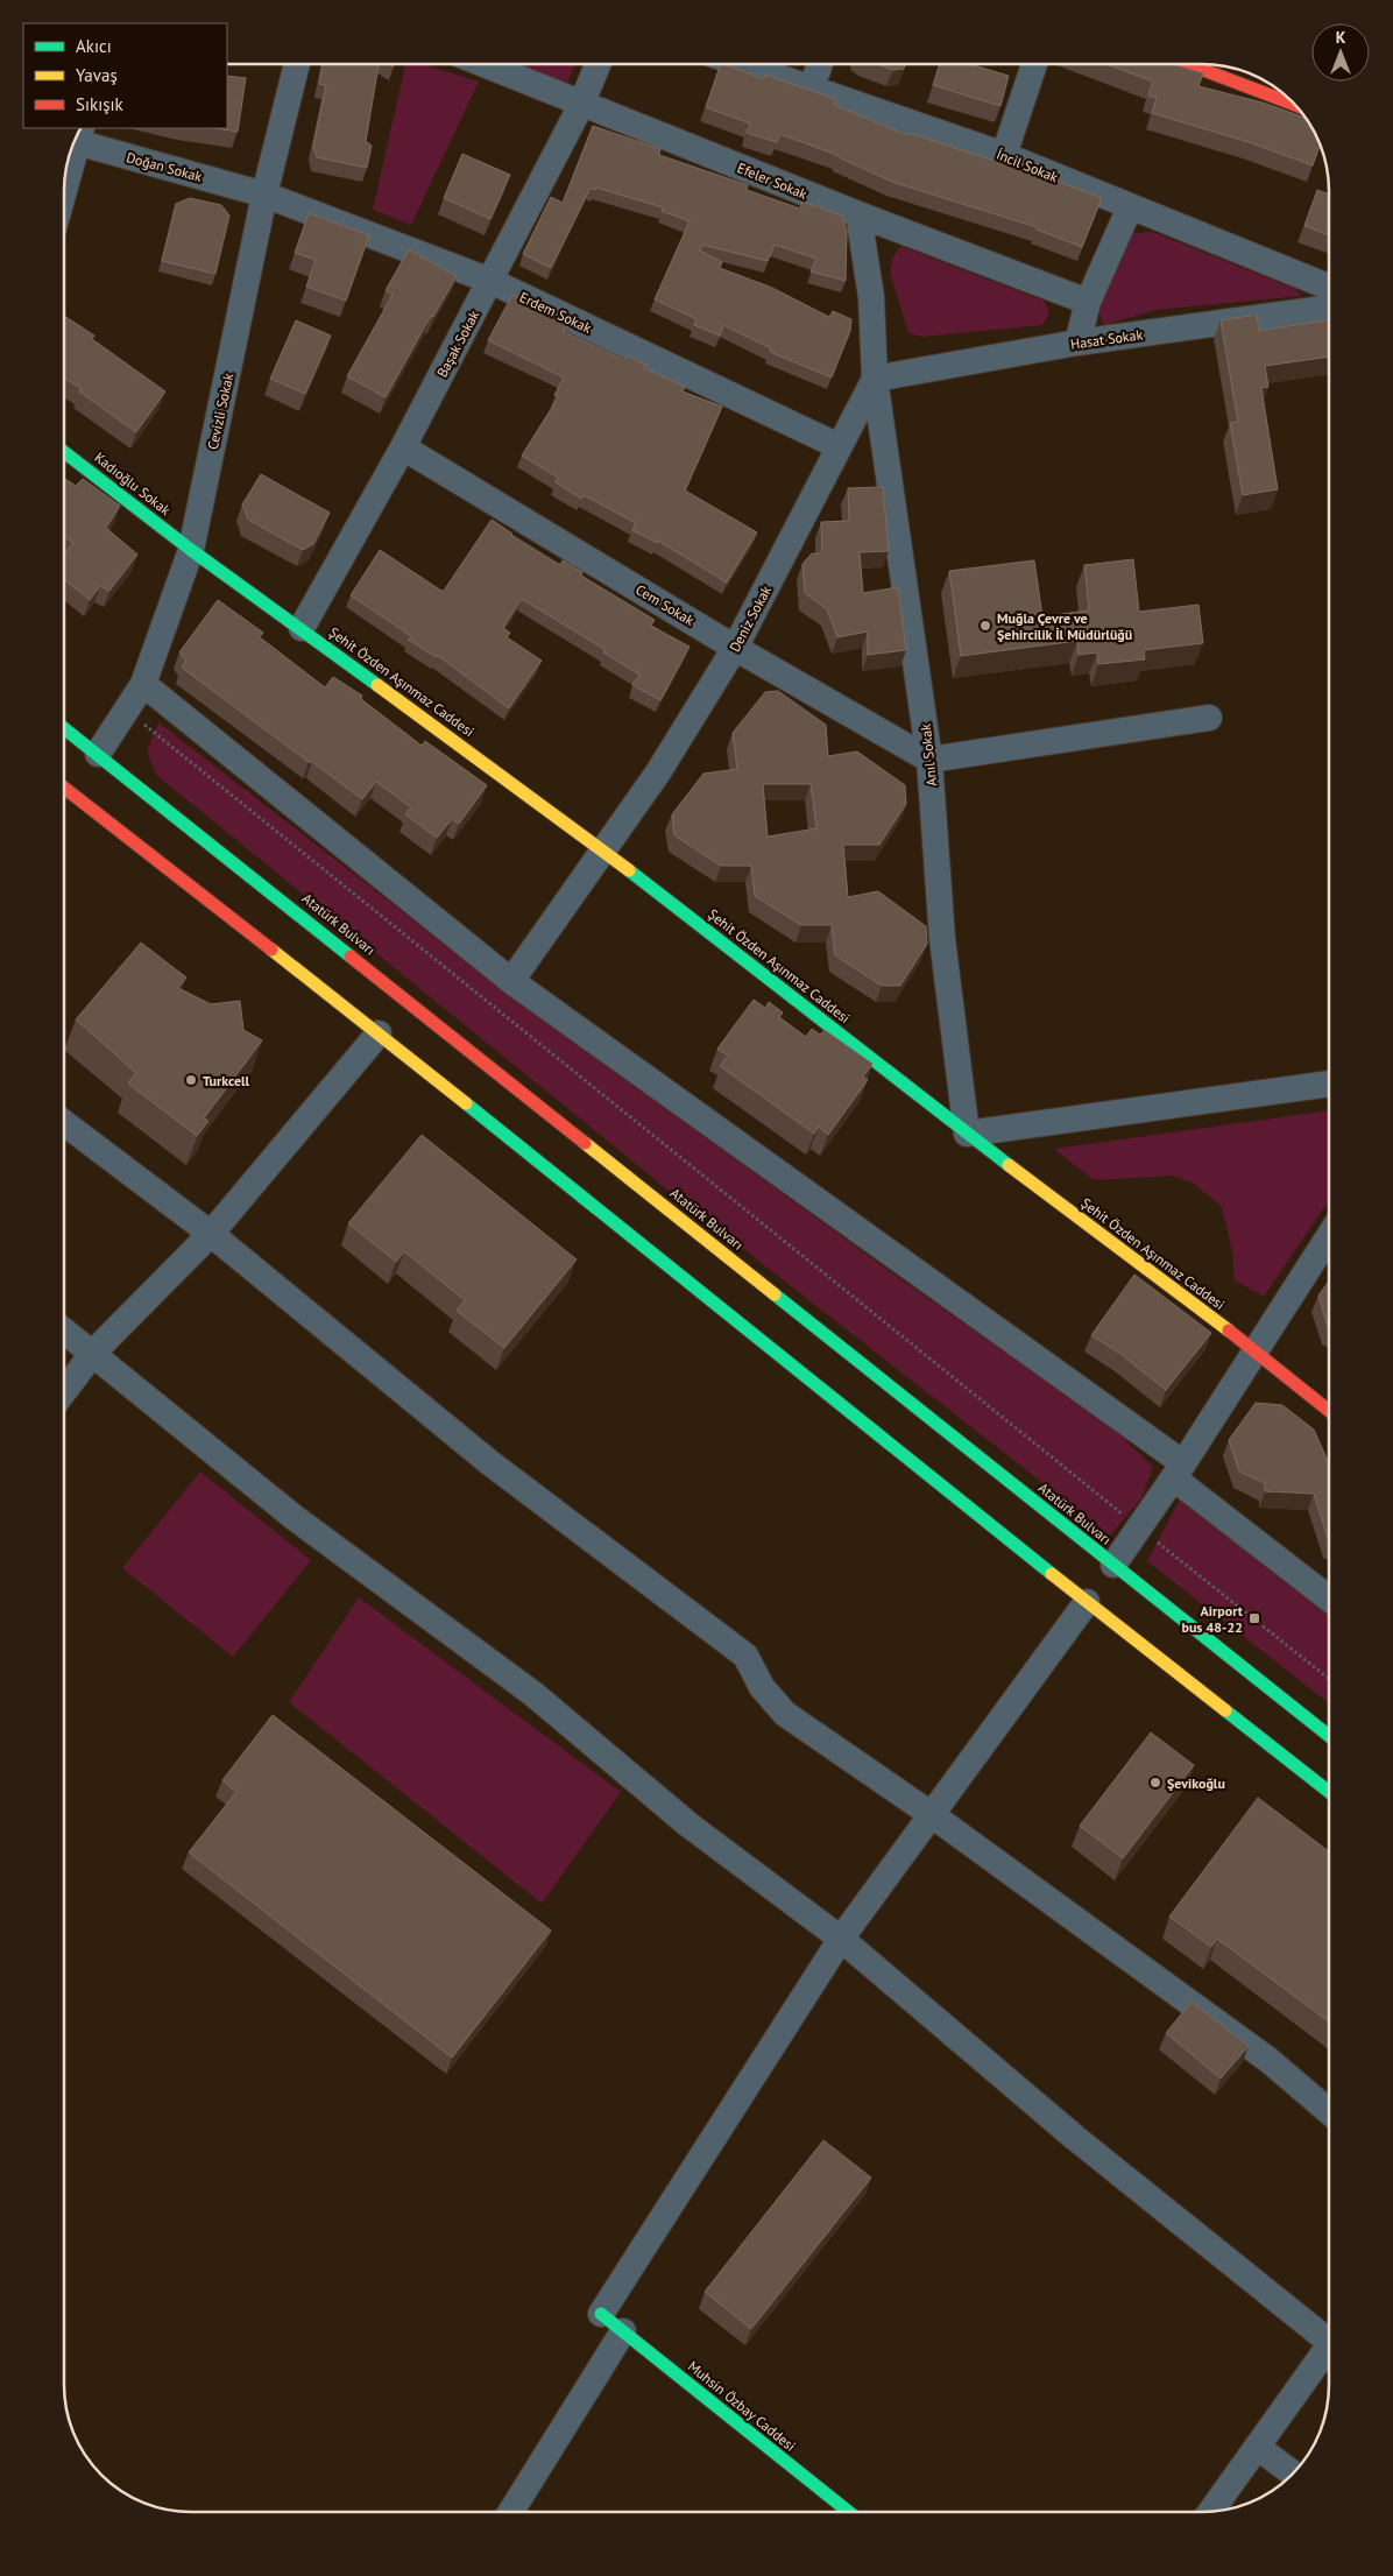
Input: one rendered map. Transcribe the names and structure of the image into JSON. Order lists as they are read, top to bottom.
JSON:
{
  "streets": {
    "main road": [
      "Kadıoğlu Sokak",
      "Şehit Özden Aşınmaz Caddesi",
      "Atatürk Bulvarı",
      "Muhsin Özbay Caddesi"
    ],
    "street": [
      "İncil Sokak",
      "Doğan Sokak",
      "Efeler Sokak",
      "Erdem Sokak",
      "Hasat Sokak",
      "Başak Sokak",
      "Cevizli Sokak",
      "Cem Sokak",
      "Deniz Sokak",
      "Anıl Sokak"
    ]
  },
  "crossings": [
    ["Doğan Sokak", "Erdem Sokak"],
    ["Doğan Sokak", "Cevizli Sokak"],
    ["Efeler Sokak", "Başak Sokak"],
    ["Erdem Sokak", "Başak Sokak"],
    ["Erdem Sokak", "Cevizli Sokak"],
    ["Erdem Sokak", "Deniz Sokak"],
    ["Hasat Sokak", "Deniz Sokak"],
    ["Hasat Sokak", "Anıl Sokak"],
    ["Başak Sokak", "Cem Sokak"],
    ["Başak Sokak", "Şehit Özden Aşınmaz Caddesi"],
    ["Cevizli Sokak", "Kadıoğlu Sokak"],
    ["Cevizli Sokak", "Şehit Özden Aşınmaz Caddesi"],
    ["Cevizli Sokak", "Atatürk Bulvarı"],
    ["Kadıoğlu Sokak", "Şehit Özden Aşınmaz Caddesi"],
    ["Cem Sokak", "Deniz Sokak"],
    ["Cem Sokak", "Anıl Sokak"],
    ["Deniz Sokak", "Şehit Özden Aşınmaz Caddesi"],
    ["Deniz Sokak", "Anıl Sokak"],
    ["Şehit Özden Aşınmaz Caddesi", "Anıl Sokak"]
  ],
  "places": {
    "other": ["Muğla Çevre ve Şehircilik İl Müdürlüğü", "Turkcell", "Şevikoğlu"],
    "transit": ["Airport bus 48-22"]
  },
  "legend": ["Akıcı", "Yavaş", "Sıkışık"],
  "north": "top"
}
